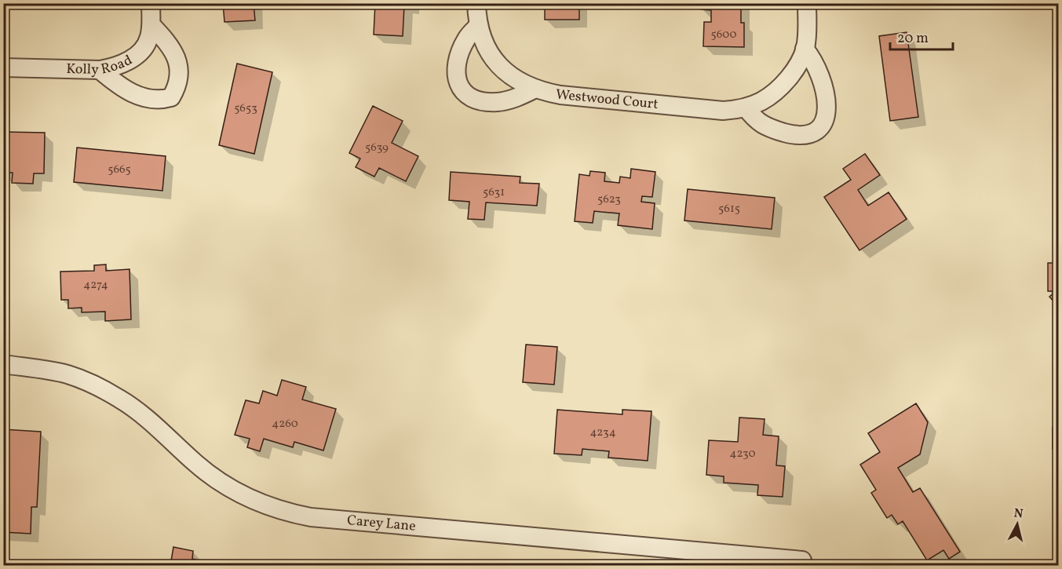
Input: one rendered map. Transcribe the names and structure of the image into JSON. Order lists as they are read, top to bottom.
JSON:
{
  "streets": {
    "street": ["Kolly Road", "Westwood Court", "Carey Lane"]
  },
  "house_numbers": [
    "5600",
    "5653",
    "5639",
    "5665",
    "5631",
    "5623",
    "5615",
    "4274",
    "4260",
    "4234",
    "4230"
  ],
  "scale_bar": "20 m",
  "north": "top"
}
